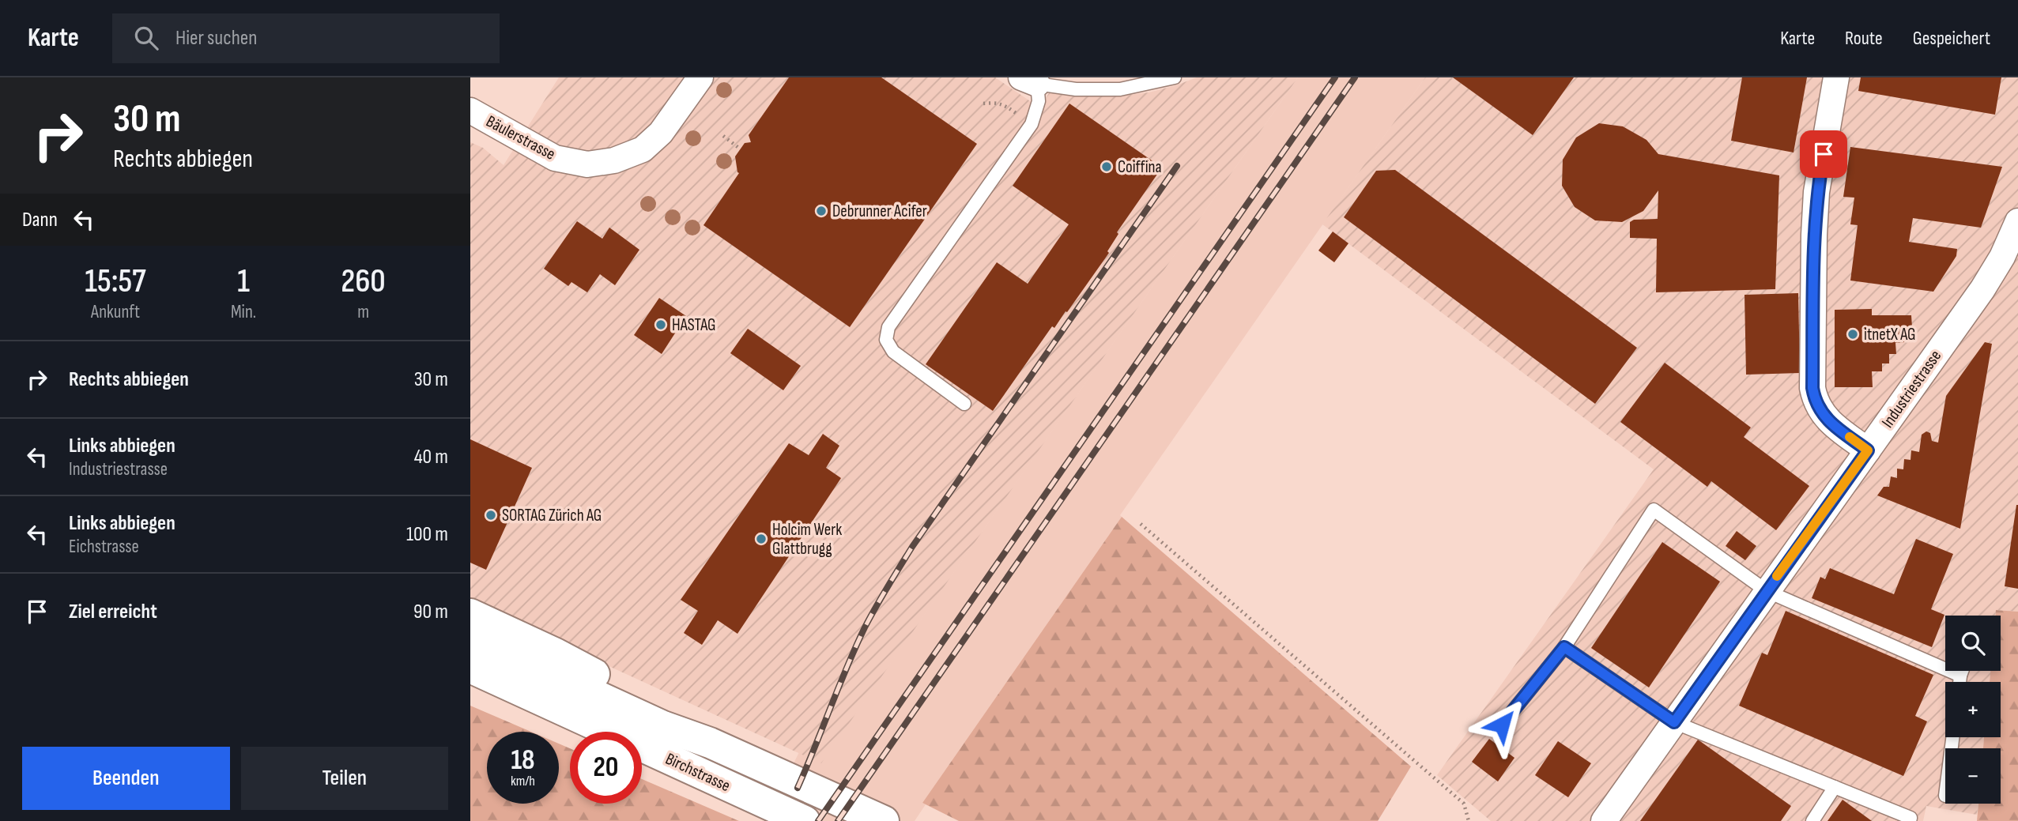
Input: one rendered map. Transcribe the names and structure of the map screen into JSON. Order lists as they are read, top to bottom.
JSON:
{
  "streets": {
    "main road": ["Birchstrasse"],
    "street": ["Bäulerstrasse", "Industriestrasse"]
  },
  "places": [
    "Coiffina",
    "Debrunner Acifer",
    "HASTAG",
    "itnetX AG",
    "SORTAG Zürich AG",
    "Holcim Werk Glattbrugg"
  ],
  "page": {
    "header": "Karte",
    "search": "Hier suchen",
    "nav": ["Karte", "Route", "Gespeichert"],
    "turn": ["30 m", "Rechts abbiegen"],
    "then": "Dann",
    "eta": [
      "15:57",
      "Ankunft",
      "1",
      "Min.",
      "260",
      "m"
    ],
    "list": [
      {
        "name": "Rechts abbiegen",
        "value": "30 m"
      },
      {
        "name": "Links abbiegen",
        "note": "Industriestrasse",
        "value": "40 m"
      },
      {
        "name": "Links abbiegen",
        "note": "Eichstrasse",
        "value": "100 m"
      },
      {
        "name": "Ziel erreicht",
        "value": "90 m"
      }
    ],
    "map_buttons": ["+", "−"],
    "speed": "18 km/h",
    "limit": "20",
    "buttons": ["Beenden", "Teilen"]
  }
}
